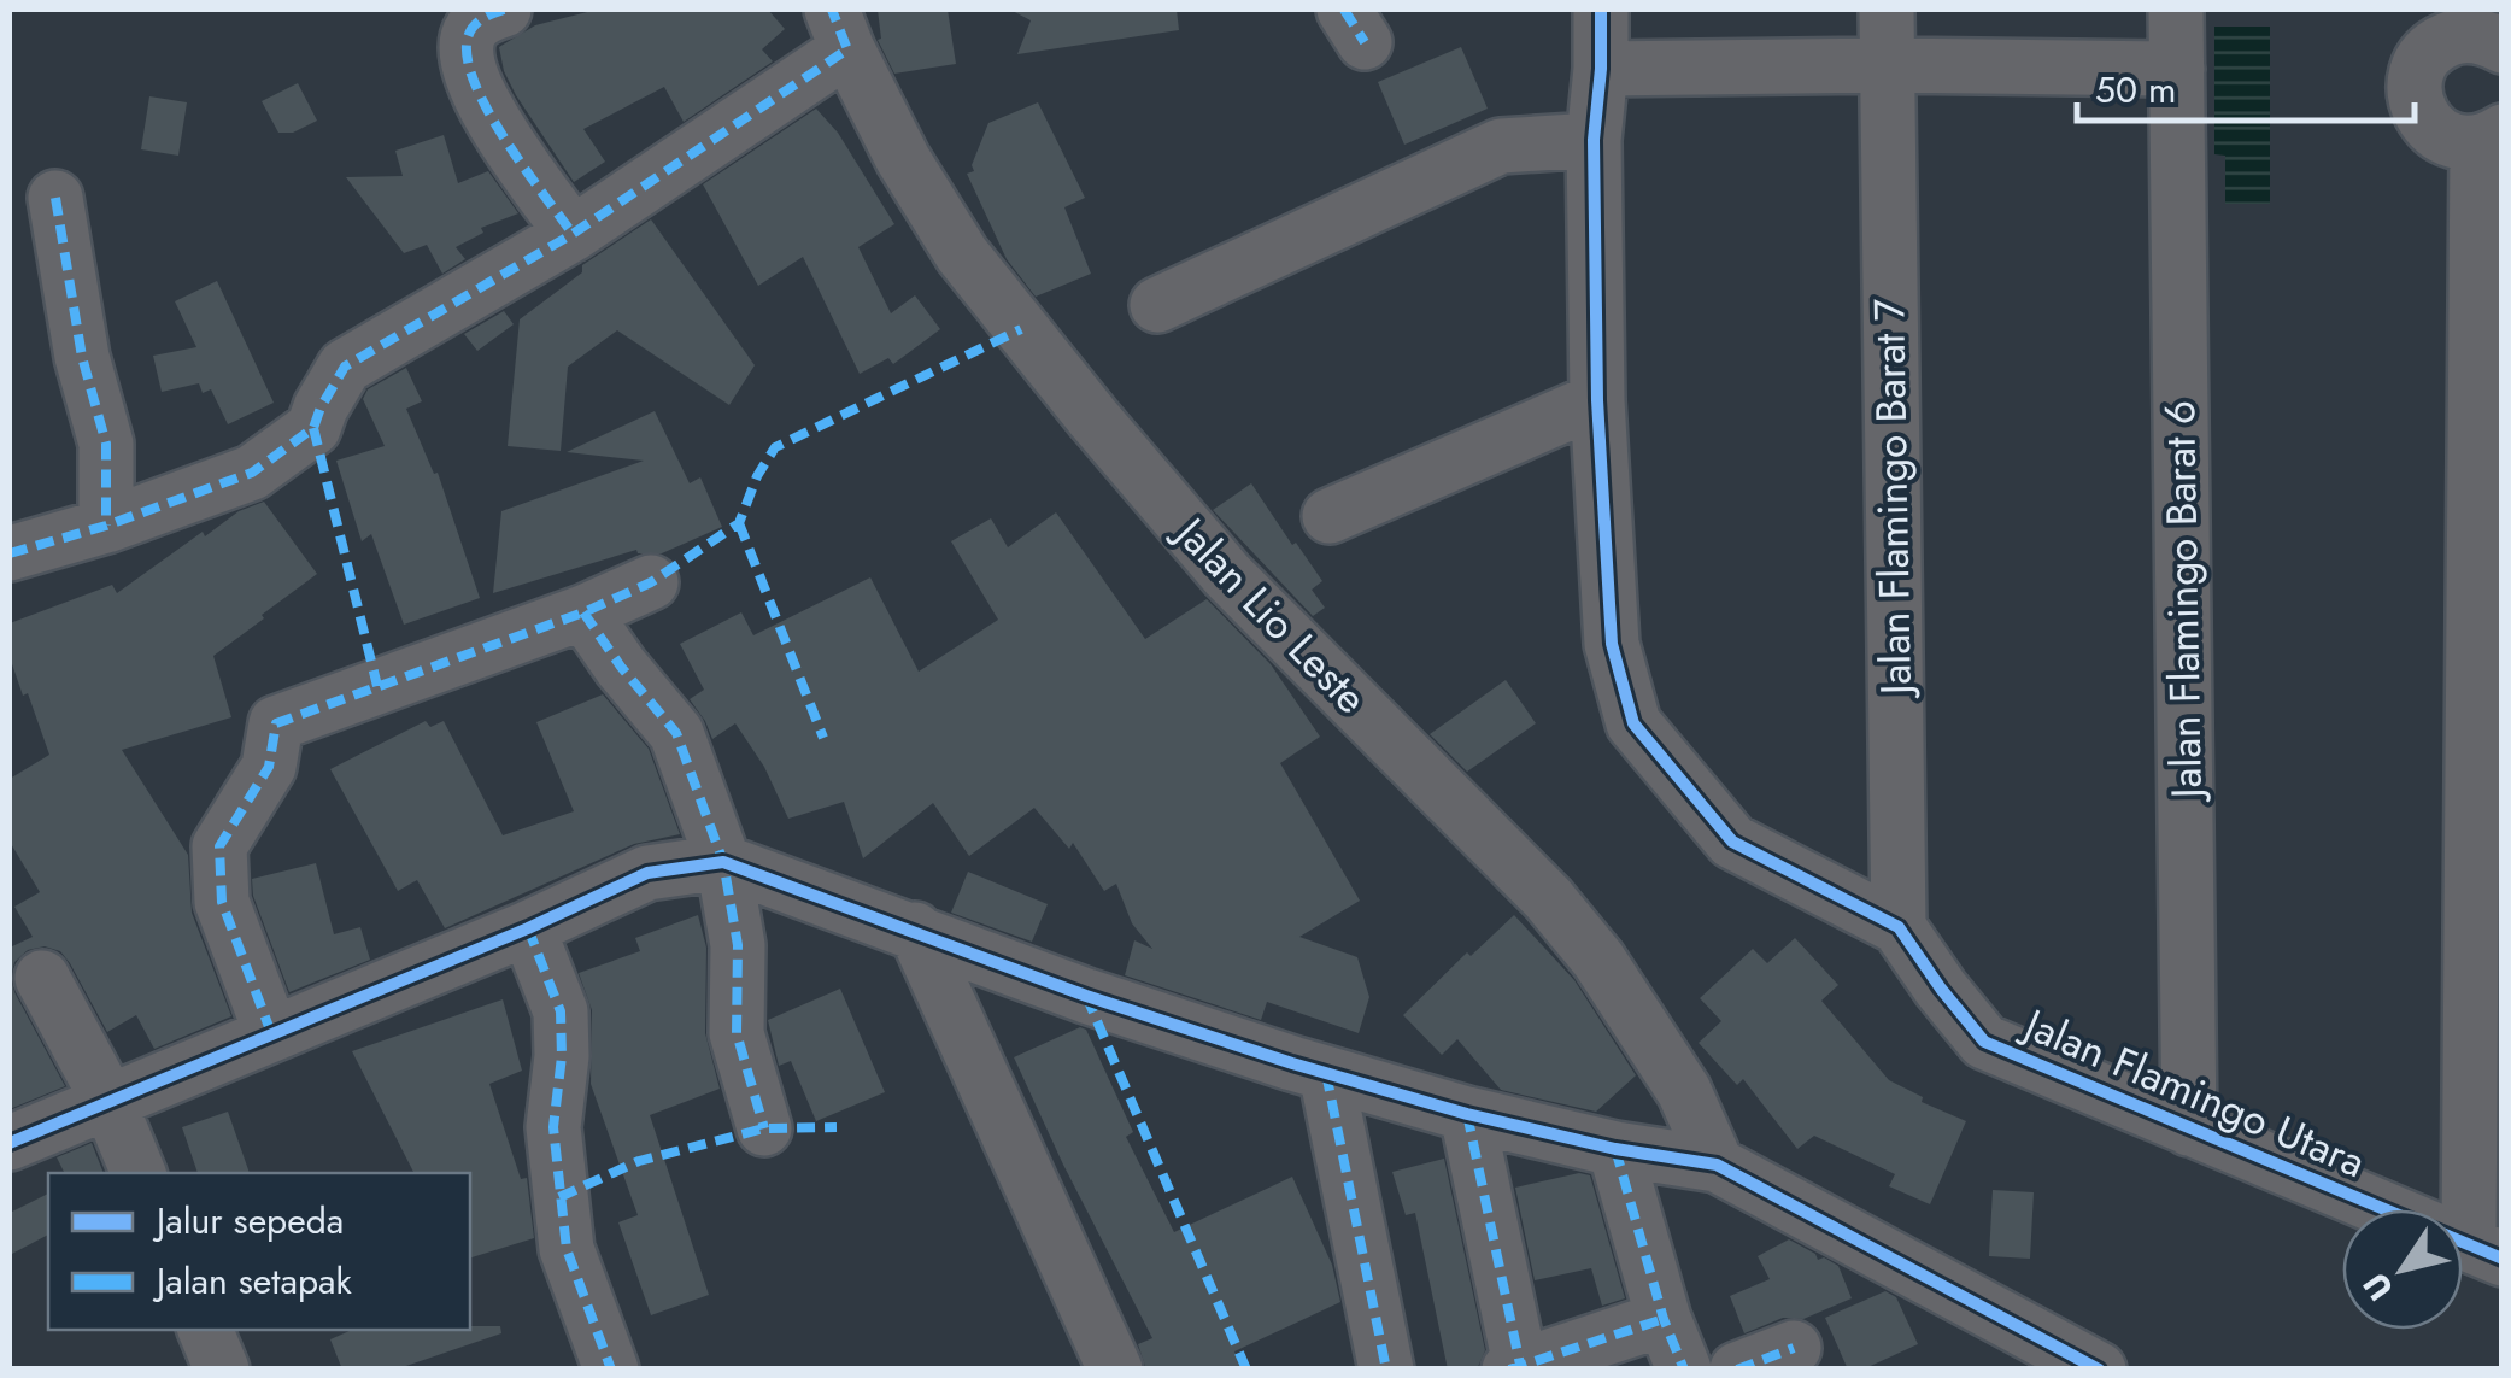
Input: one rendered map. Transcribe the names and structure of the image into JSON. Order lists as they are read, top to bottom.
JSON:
{
  "streets": {
    "street": [
      "Jalan Flamingo Barat 7",
      "Jalan Flamingo Barat 6",
      "Jalan Lio Leste",
      "Jalan Flamingo Utara"
    ]
  },
  "crossings": [
    ["Jalan Flamingo Barat 7", "Jalan Flamingo Utara"],
    ["Jalan Flamingo Barat 6", "Jalan Flamingo Utara"]
  ],
  "legend": ["Jalur sepeda", "Jalan setapak"],
  "scale_bar": "50 m",
  "north": "bottom left"
}
